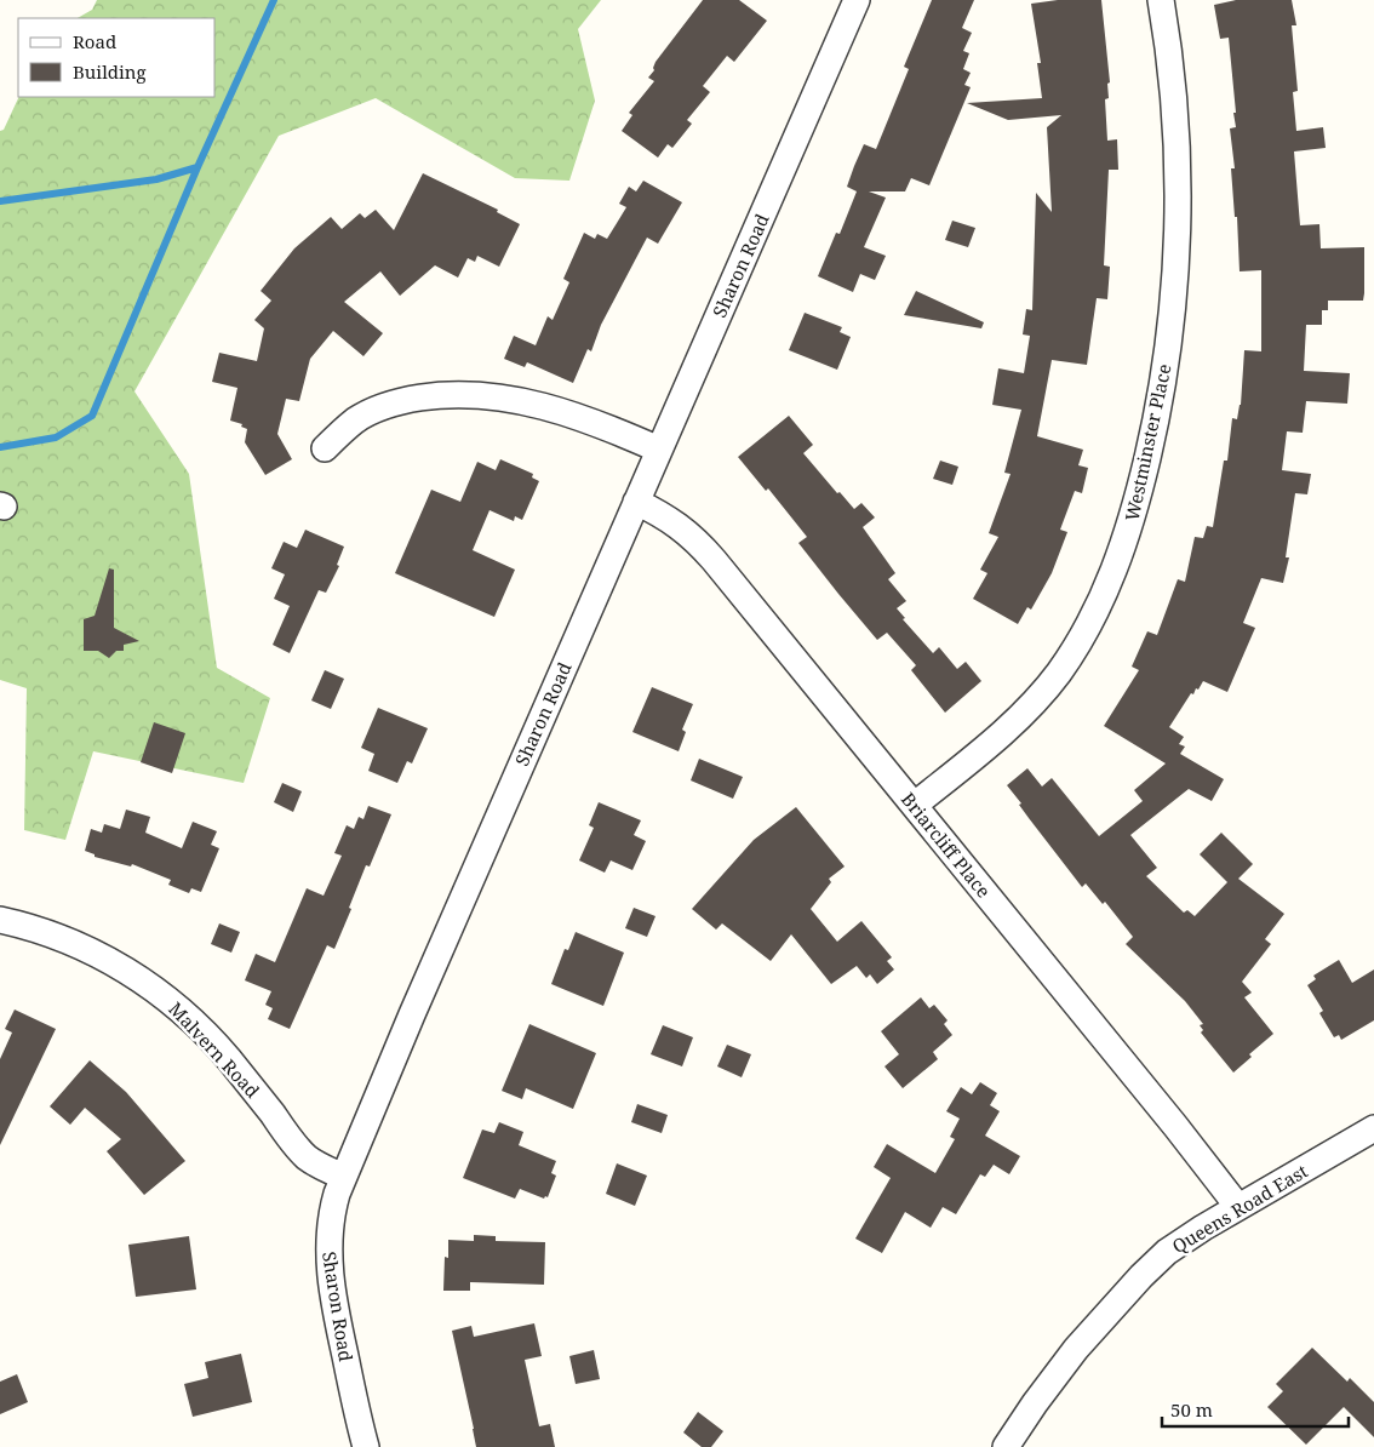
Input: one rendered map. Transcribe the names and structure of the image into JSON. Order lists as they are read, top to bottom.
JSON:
{
  "streets": {
    "street": [
      "Sharon Road",
      "Westminster Place",
      "Briarcliff Place",
      "Malvern Road",
      "Queens Road East"
    ]
  },
  "crossings": [
    ["Sharon Road", "Briarcliff Place"],
    ["Sharon Road", "Malvern Road"],
    ["Westminster Place", "Briarcliff Place"],
    ["Briarcliff Place", "Queens Road East"]
  ],
  "legend": ["Road", "Building"],
  "scale_bar": "50 m"
}
